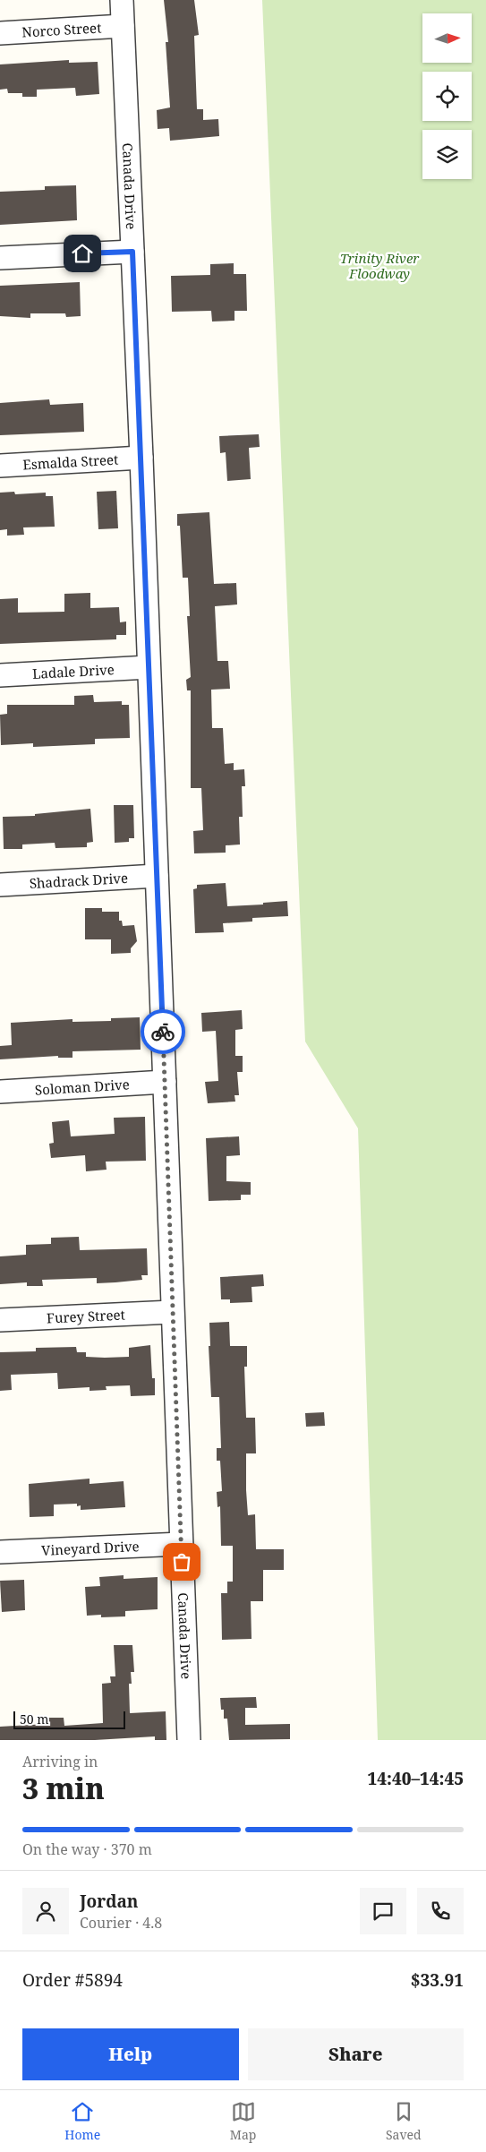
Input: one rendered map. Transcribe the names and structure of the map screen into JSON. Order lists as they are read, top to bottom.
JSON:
{
  "streets": {
    "street": [
      "Norco Street",
      "Canada Drive",
      "Esmalda Street",
      "Ladale Drive",
      "Shadrack Drive",
      "Soloman Drive",
      "Furey Street",
      "Vineyard Drive"
    ]
  },
  "crossings": [
    ["Norco Street", "Canada Drive"],
    ["Canada Drive", "Esmalda Street"],
    ["Canada Drive", "Ladale Drive"],
    ["Canada Drive", "Shadrack Drive"],
    ["Canada Drive", "Soloman Drive"],
    ["Canada Drive", "Furey Street"],
    ["Canada Drive", "Vineyard Drive"]
  ],
  "parks": ["Trinity River Floodway"],
  "scale_bar": "50 m",
  "north": "right",
  "page": {
    "scale": "50 m",
    "heading": ["3 min", "Arriving in", "14:40–14:45"],
    "panel": [
      "Jordan",
      "Courier · 4.8",
      "Order #5894",
      "$33.91"
    ],
    "bar": "On the way · 370 m",
    "buttons": ["Help", "Share"],
    "tabs": ["Home", "Map", "Saved"]
  }
}
